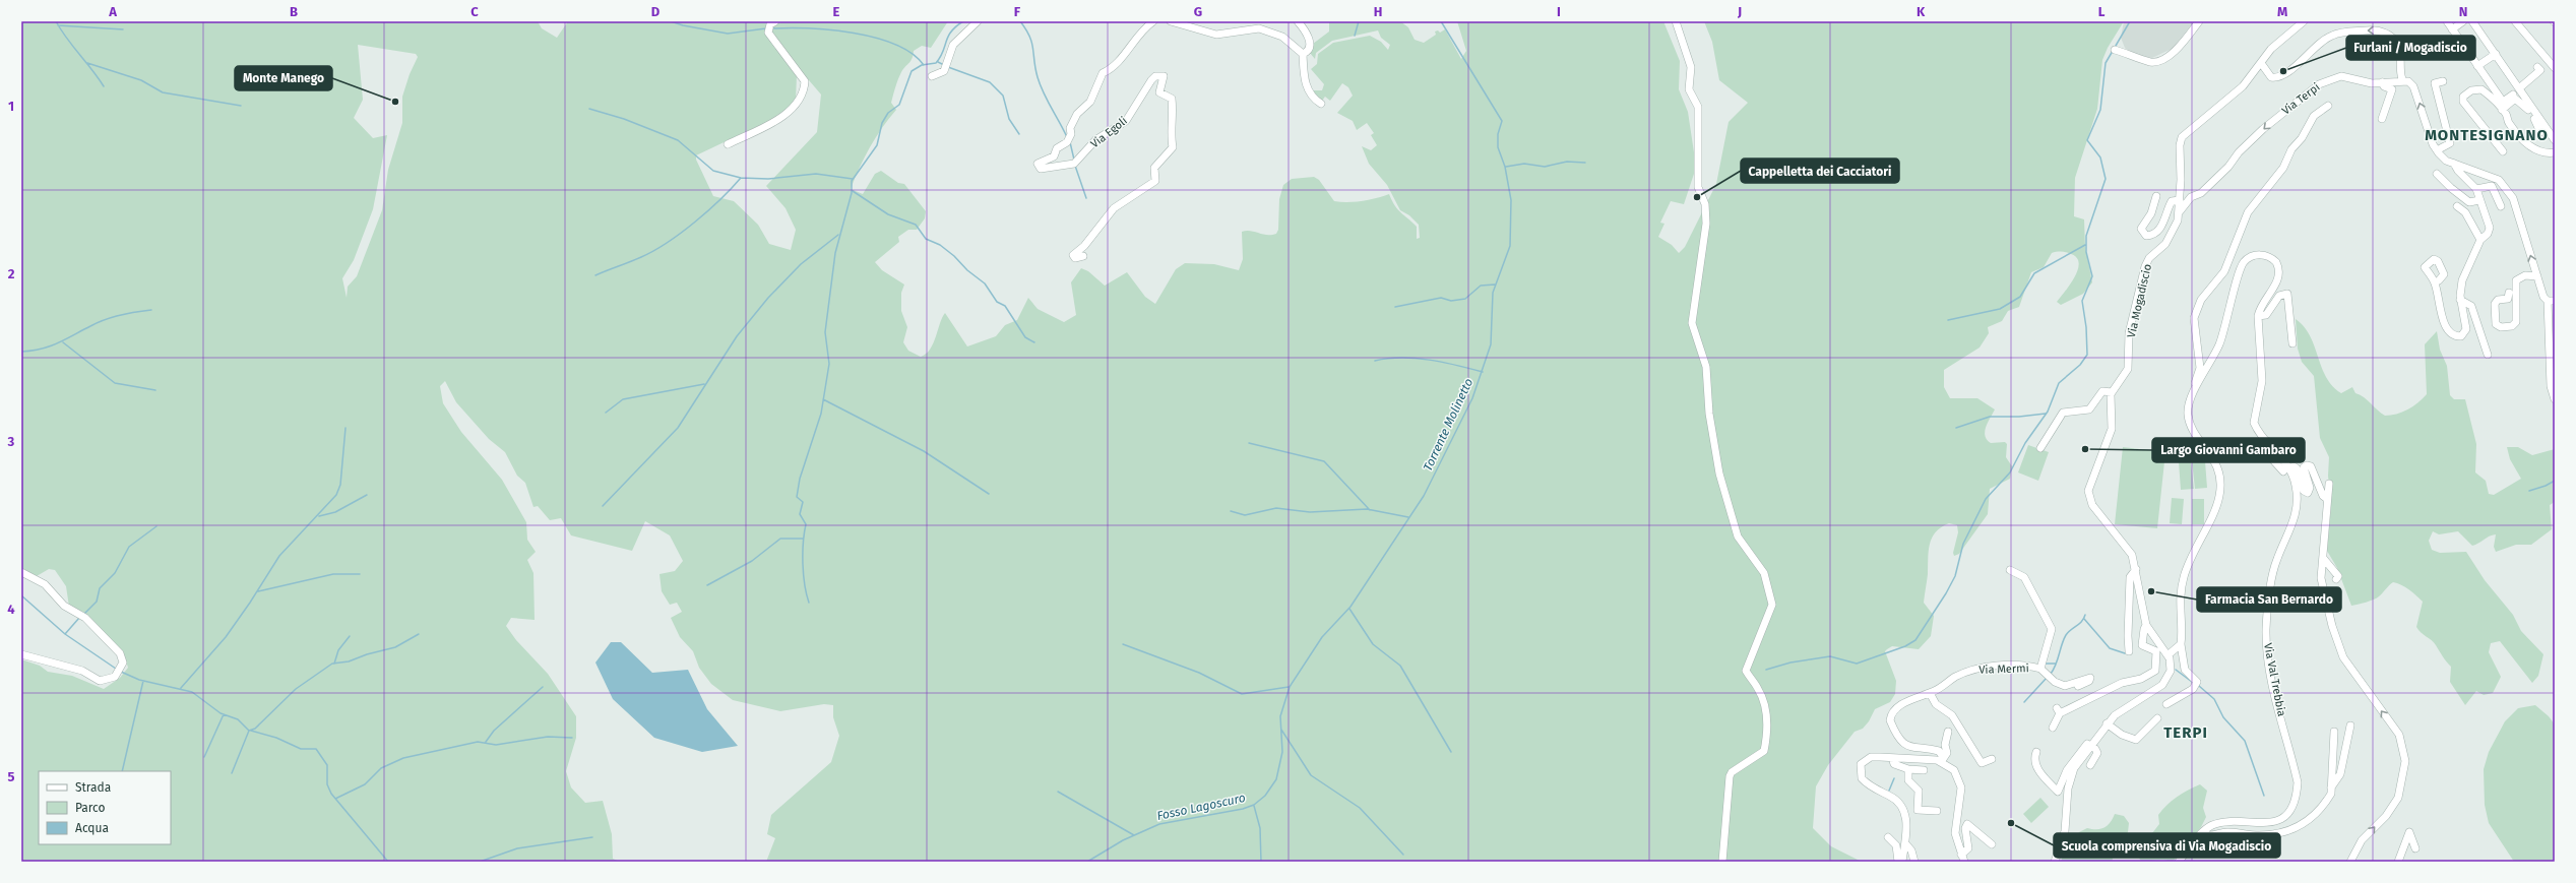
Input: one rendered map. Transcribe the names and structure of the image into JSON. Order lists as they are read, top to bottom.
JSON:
{
  "streets": {
    "street": [
      "Via Terpi",
      "Via Egoli",
      "Via Mogadiscio",
      "Via Mermi",
      "Via Val Trebbia"
    ]
  },
  "crossings": [
    ["Via Terpi", "Via Mogadiscio"]
  ],
  "one_way": ["Via Terpi"],
  "districts": ["MONTESIGNANO", "TERPI"],
  "water": ["Torrente Molinetto", "Fosso Lagoscuro"],
  "places": [
    "Furlani / Mogadiscio",
    "Monte Manego",
    "Cappelletta dei Cacciatori",
    "Largo Giovanni Gambaro",
    "Farmacia San Bernardo",
    "Scuola comprensiva di Via Mogadiscio"
  ],
  "legend": ["Strada", "Parco", "Acqua"],
  "grid": {
    "columns": [
      "A",
      "B",
      "C",
      "D",
      "E",
      "F",
      "G",
      "H",
      "I",
      "J",
      "K",
      "L",
      "M",
      "N"
    ],
    "rows": [
      "1",
      "2",
      "3",
      "4",
      "5"
    ]
  }
}
